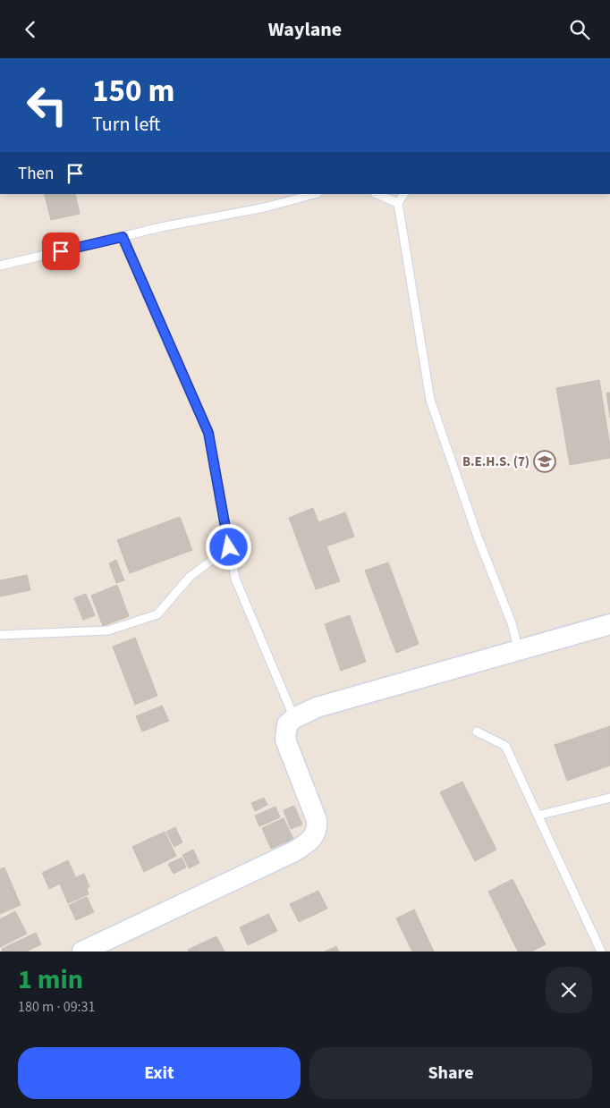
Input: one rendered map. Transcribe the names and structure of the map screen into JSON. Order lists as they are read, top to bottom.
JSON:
{
  "places": {
    "school or university": ["B.E.H.S. (7)"]
  },
  "page": {
    "header": "Waylane",
    "turn": ["150 m", "Turn left"],
    "then": "Then",
    "heading": ["1 min", "180 m · 09:31"],
    "buttons": ["Exit", "Share"]
  }
}
